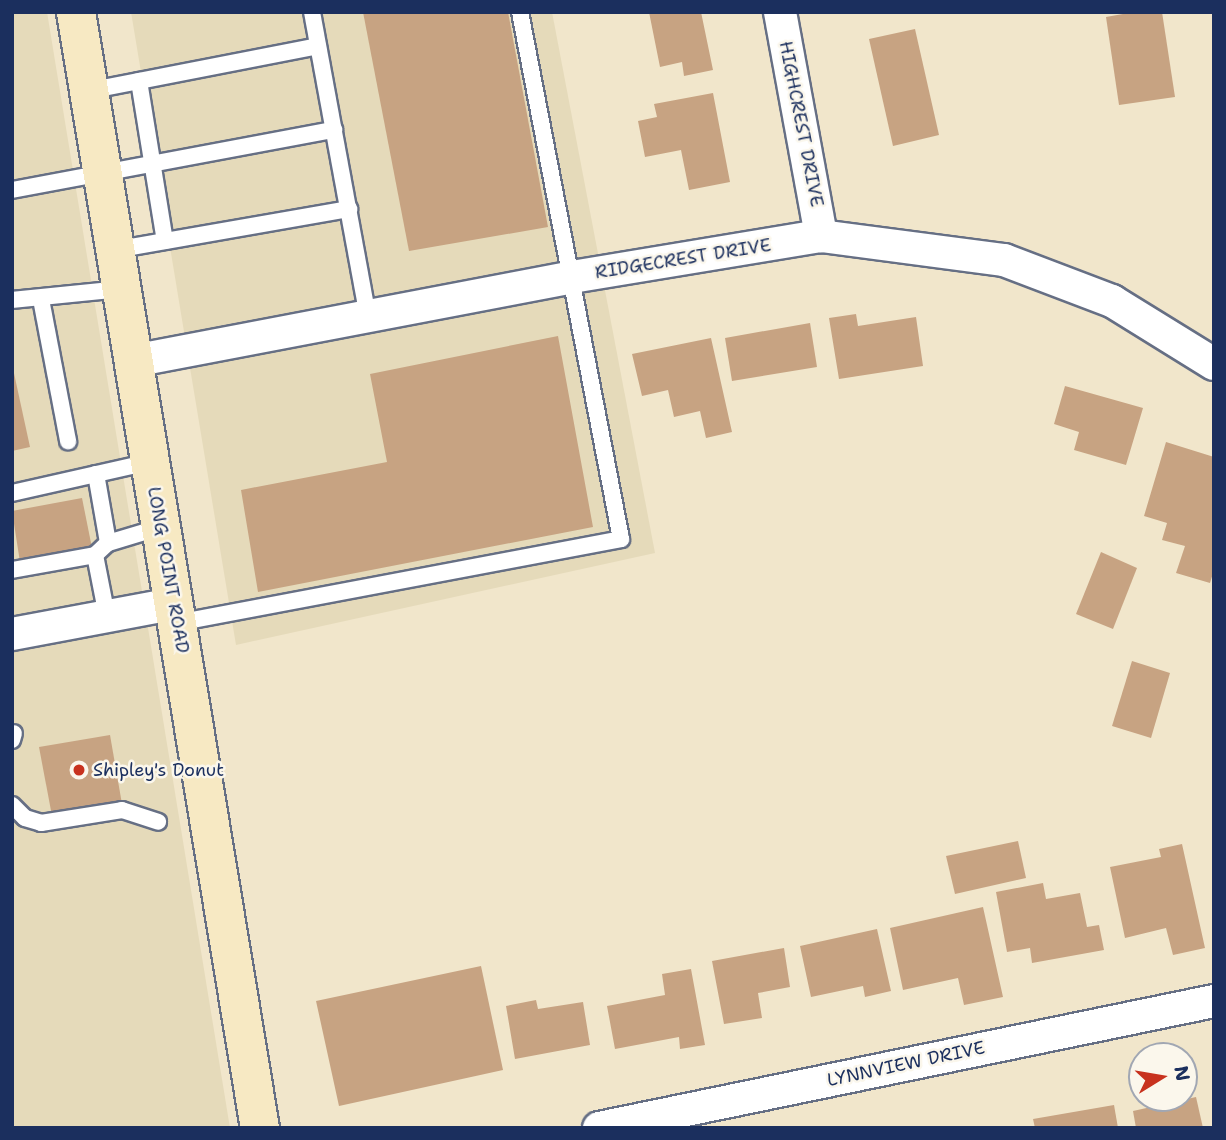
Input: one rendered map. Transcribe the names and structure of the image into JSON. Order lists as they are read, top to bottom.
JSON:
{
  "streets": {
    "main road": ["LONG POINT ROAD"],
    "street": ["HIGHCREST DRIVE", "RIDGECREST DRIVE", "LYNNVIEW DRIVE"]
  },
  "crossings": [
    ["HIGHCREST DRIVE", "RIDGECREST DRIVE"],
    ["RIDGECREST DRIVE", "LONG POINT ROAD"]
  ],
  "places": ["Shipley's Donut"],
  "north": "right"
}
